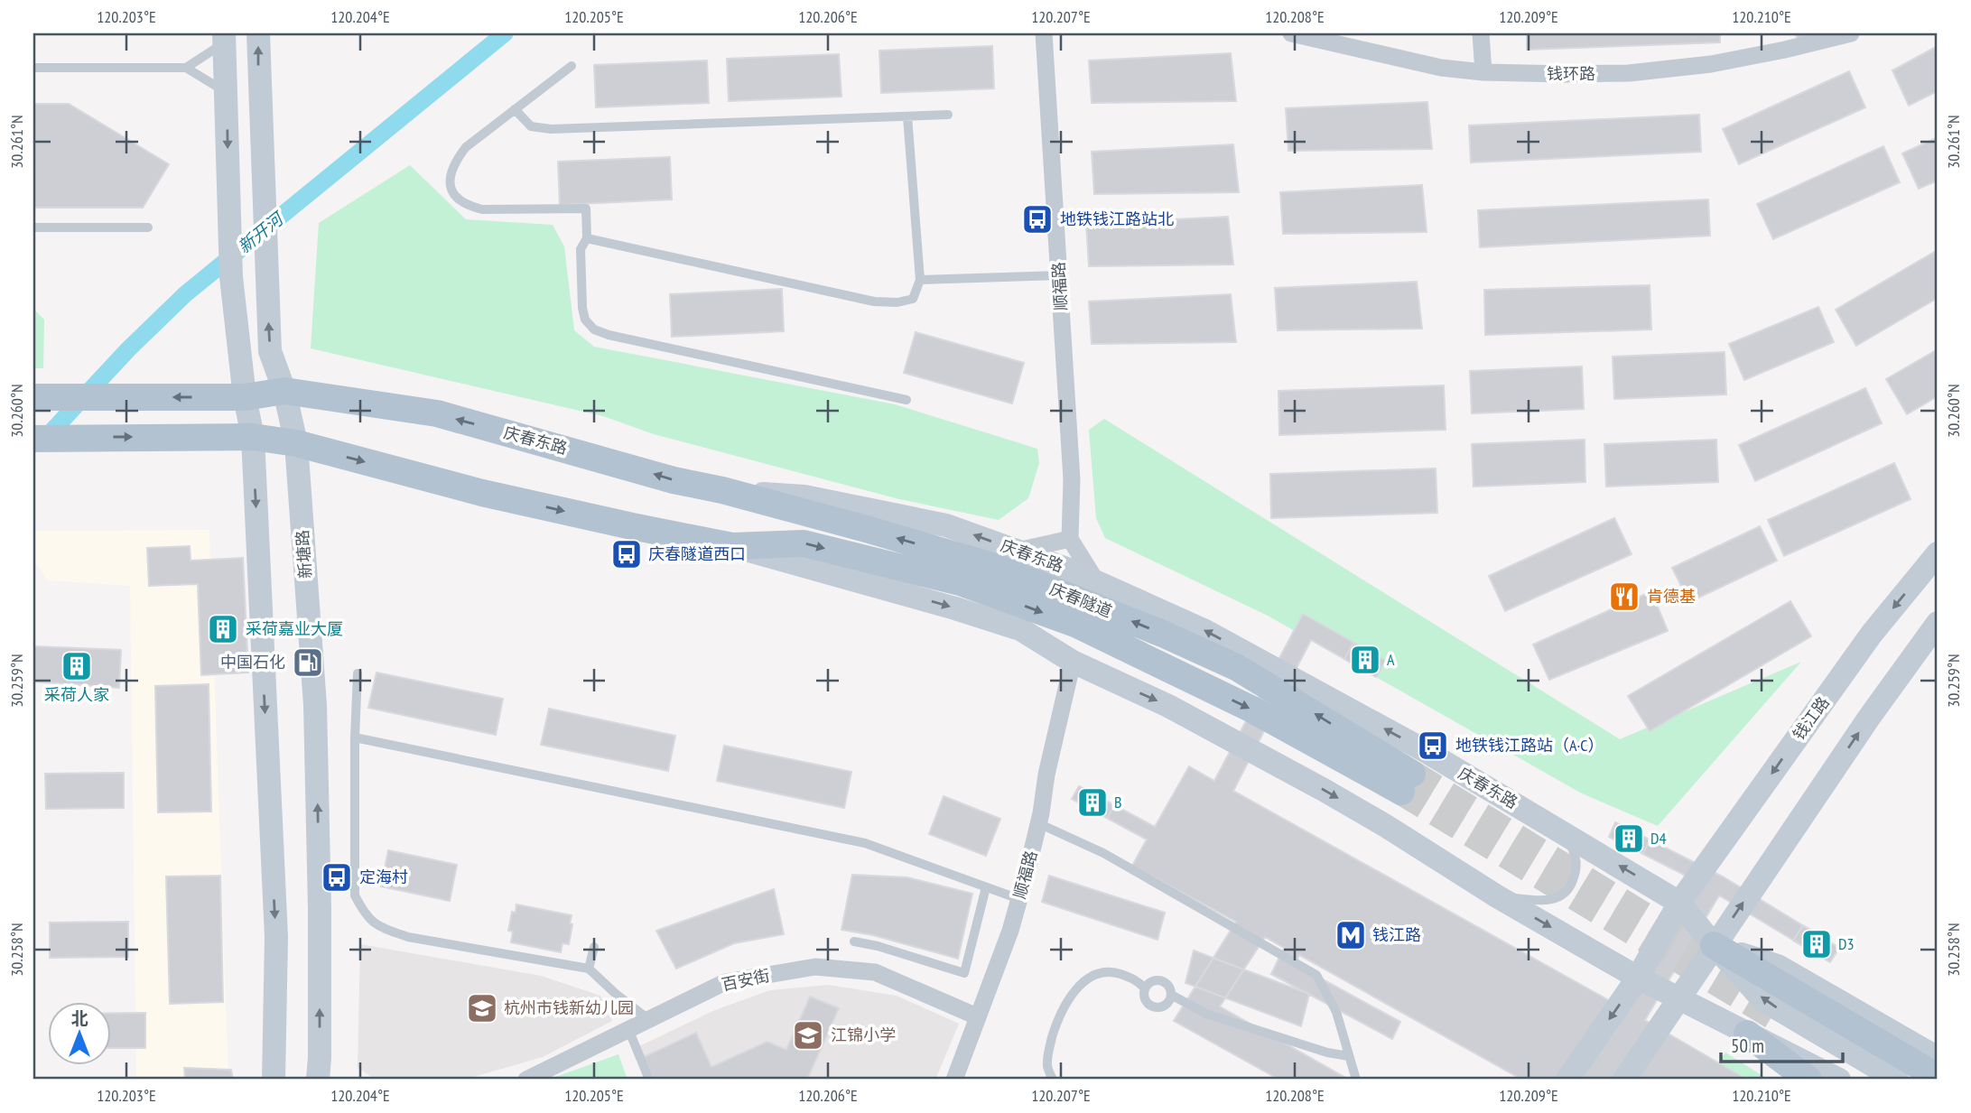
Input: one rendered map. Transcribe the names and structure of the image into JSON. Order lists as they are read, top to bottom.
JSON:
{
  "streets": {
    "main road": [
      "庆春东路",
      "新塘路",
      "庆春隧道",
      "钱江路"
    ],
    "street": ["钱环路", "顺福路", "百安街"]
  },
  "crossings": [
    ["顺福路", "百安街"],
    ["庆春东路", "新塘路"],
    ["庆春东路", "庆春隧道"],
    ["庆春东路", "钱江路"]
  ],
  "water": ["新开河"],
  "places": {
    "bus stop": [
      "地铁钱江路站北",
      "庆春隧道西口",
      "地铁钱江路站（A·C）",
      "定海村"
    ],
    "restaurant": ["肯德基"],
    "building": [
      "采荷嘉业大厦",
      "A",
      "采荷人家",
      "B",
      "D4",
      "D3"
    ],
    "fuel station": ["中国石化"],
    "metro station": ["钱江路"],
    "school or university": ["杭州市钱新幼儿园", "江锦小学"]
  },
  "scale_bar": "50 m",
  "north": "top",
  "coordinates": [
    "120.203°E",
    "120.204°E",
    "120.205°E",
    "120.206°E",
    "120.207°E",
    "120.208°E",
    "120.209°E",
    "120.210°E",
    "30.261°N",
    "30.260°N",
    "30.259°N",
    "30.258°N"
  ]
}
